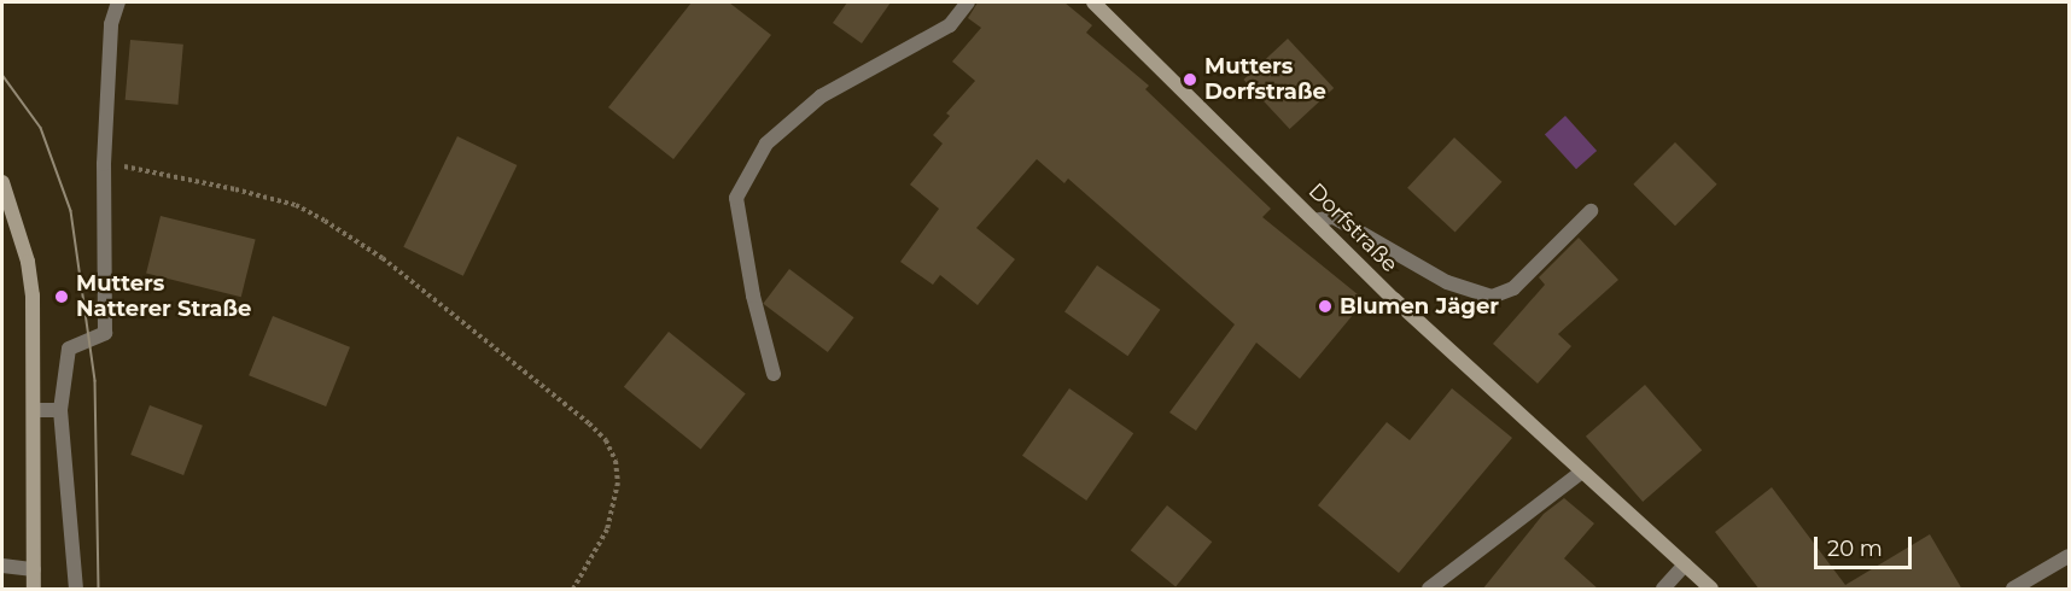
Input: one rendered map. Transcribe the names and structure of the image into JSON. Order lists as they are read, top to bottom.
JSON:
{
  "streets": {
    "main road": ["Dorfstraße"]
  },
  "places": ["Mutters Dorfstraße", "Mutters Natterer Straße", "Blumen Jäger"],
  "scale_bar": "20 m"
}
